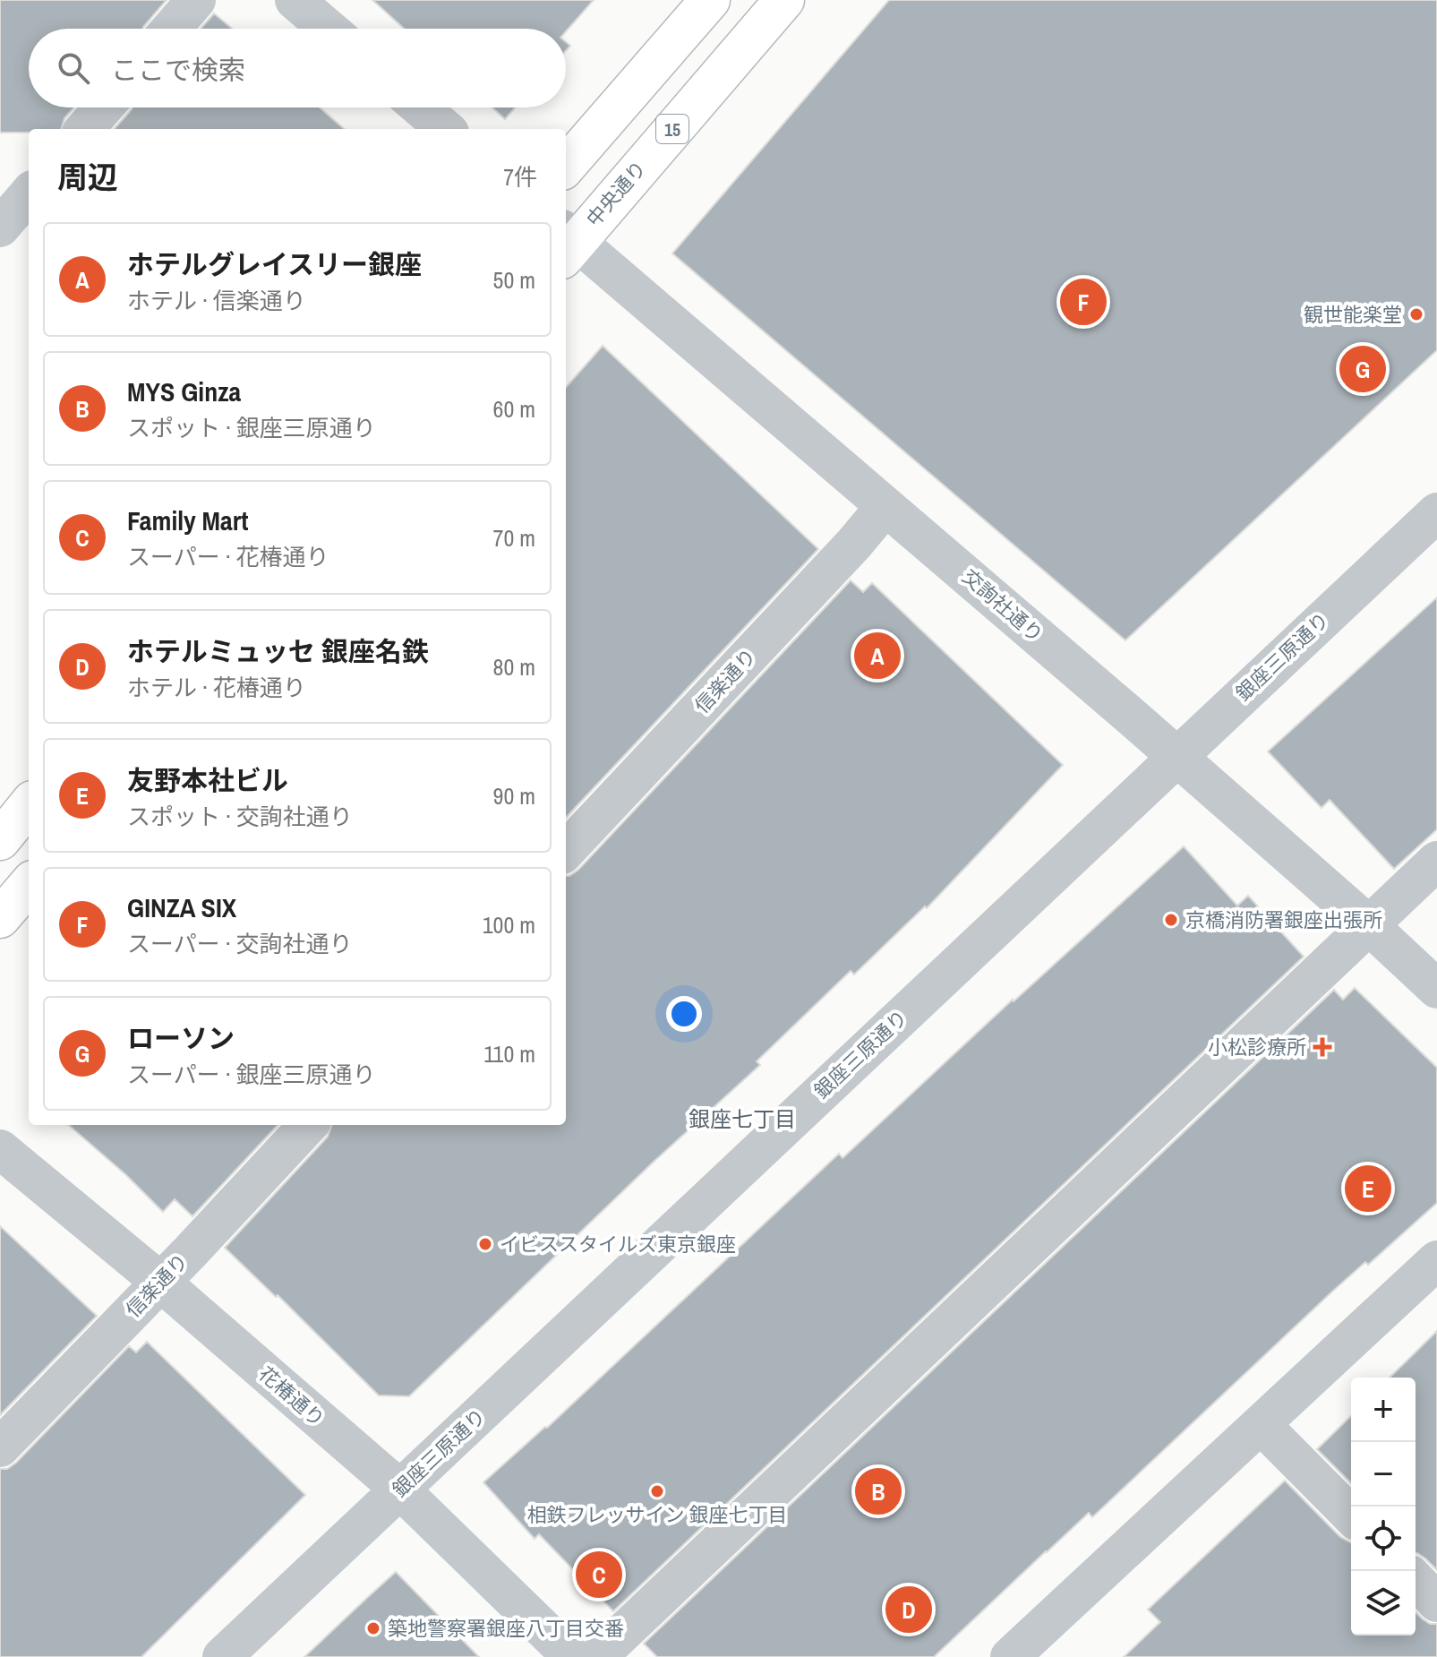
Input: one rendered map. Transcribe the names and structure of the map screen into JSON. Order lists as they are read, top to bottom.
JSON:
{
  "streets": {
    "highway": ["15", "中央通り"],
    "street": [
      "交詢社通り",
      "銀座三原通り",
      "信楽通り",
      "花椿通り"
    ]
  },
  "crossings": [
    ["中央通り", "交詢社通り"],
    ["交詢社通り", "銀座三原通り"],
    ["交詢社通り", "信楽通り"],
    ["銀座三原通り", "花椿通り"],
    ["信楽通り", "花椿通り"]
  ],
  "districts": ["銀座七丁目"],
  "places": {
    "other": [
      "観世能楽堂",
      "京橋消防署銀座出張所",
      "イビススタイルズ東京銀座",
      "相鉄フレッサイン 銀座七丁目",
      "築地警察署銀座八丁目交番"
    ],
    "health": ["小松診療所"]
  },
  "page": {
    "search": "ここで検索",
    "heading": ["周辺", "7件"],
    "list": [
      {
        "mark": "A",
        "name": "ホテルグレイスリー銀座",
        "note": "ホテル · 信楽通り",
        "value": "50 m"
      },
      {
        "mark": "B",
        "name": "MYS Ginza",
        "note": "スポット · 銀座三原通り",
        "value": "60 m"
      },
      {
        "mark": "C",
        "name": "Family Mart",
        "note": "スーパー · 花椿通り",
        "value": "70 m"
      },
      {
        "mark": "D",
        "name": "ホテルミュッセ 銀座名鉄",
        "note": "ホテル · 花椿通り",
        "value": "80 m"
      },
      {
        "mark": "E",
        "name": "友野本社ビル",
        "note": "スポット · 交詢社通り",
        "value": "90 m"
      },
      {
        "mark": "F",
        "name": "GINZA SIX",
        "note": "スーパー · 交詢社通り",
        "value": "100 m"
      },
      {
        "mark": "G",
        "name": "ローソン",
        "note": "スーパー · 銀座三原通り",
        "value": "110 m"
      }
    ],
    "pins": [
      "F",
      "G",
      "A",
      "E",
      "B",
      "C",
      "D"
    ],
    "map_buttons": ["+", "−"]
  }
}
